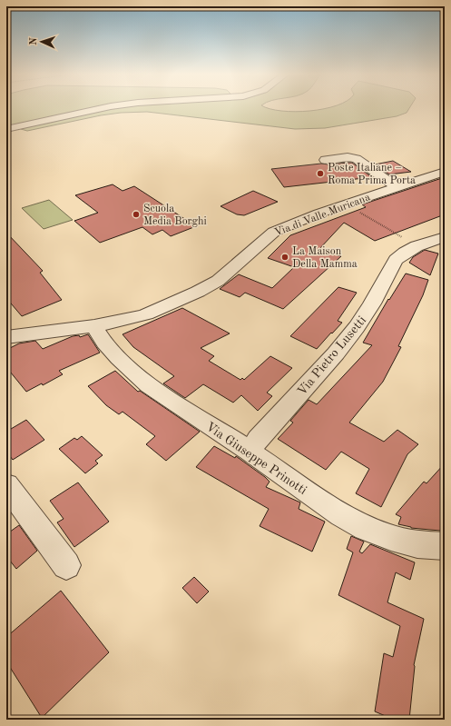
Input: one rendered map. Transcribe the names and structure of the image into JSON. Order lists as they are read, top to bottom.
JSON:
{
  "streets": {
    "street": ["Via di Valle Muricana", "Via Pietro Lusetti", "Via Giuseppe Prinotti"]
  },
  "crossings": [
    ["Via di Valle Muricana", "Via Giuseppe Prinotti"],
    ["Via Pietro Lusetti", "Via Giuseppe Prinotti"]
  ],
  "places": ["Poste Italiane – Roma Prima Porta", "Scuola Media Borghi", "La Maison Della Mamma"],
  "north": "left"
}
